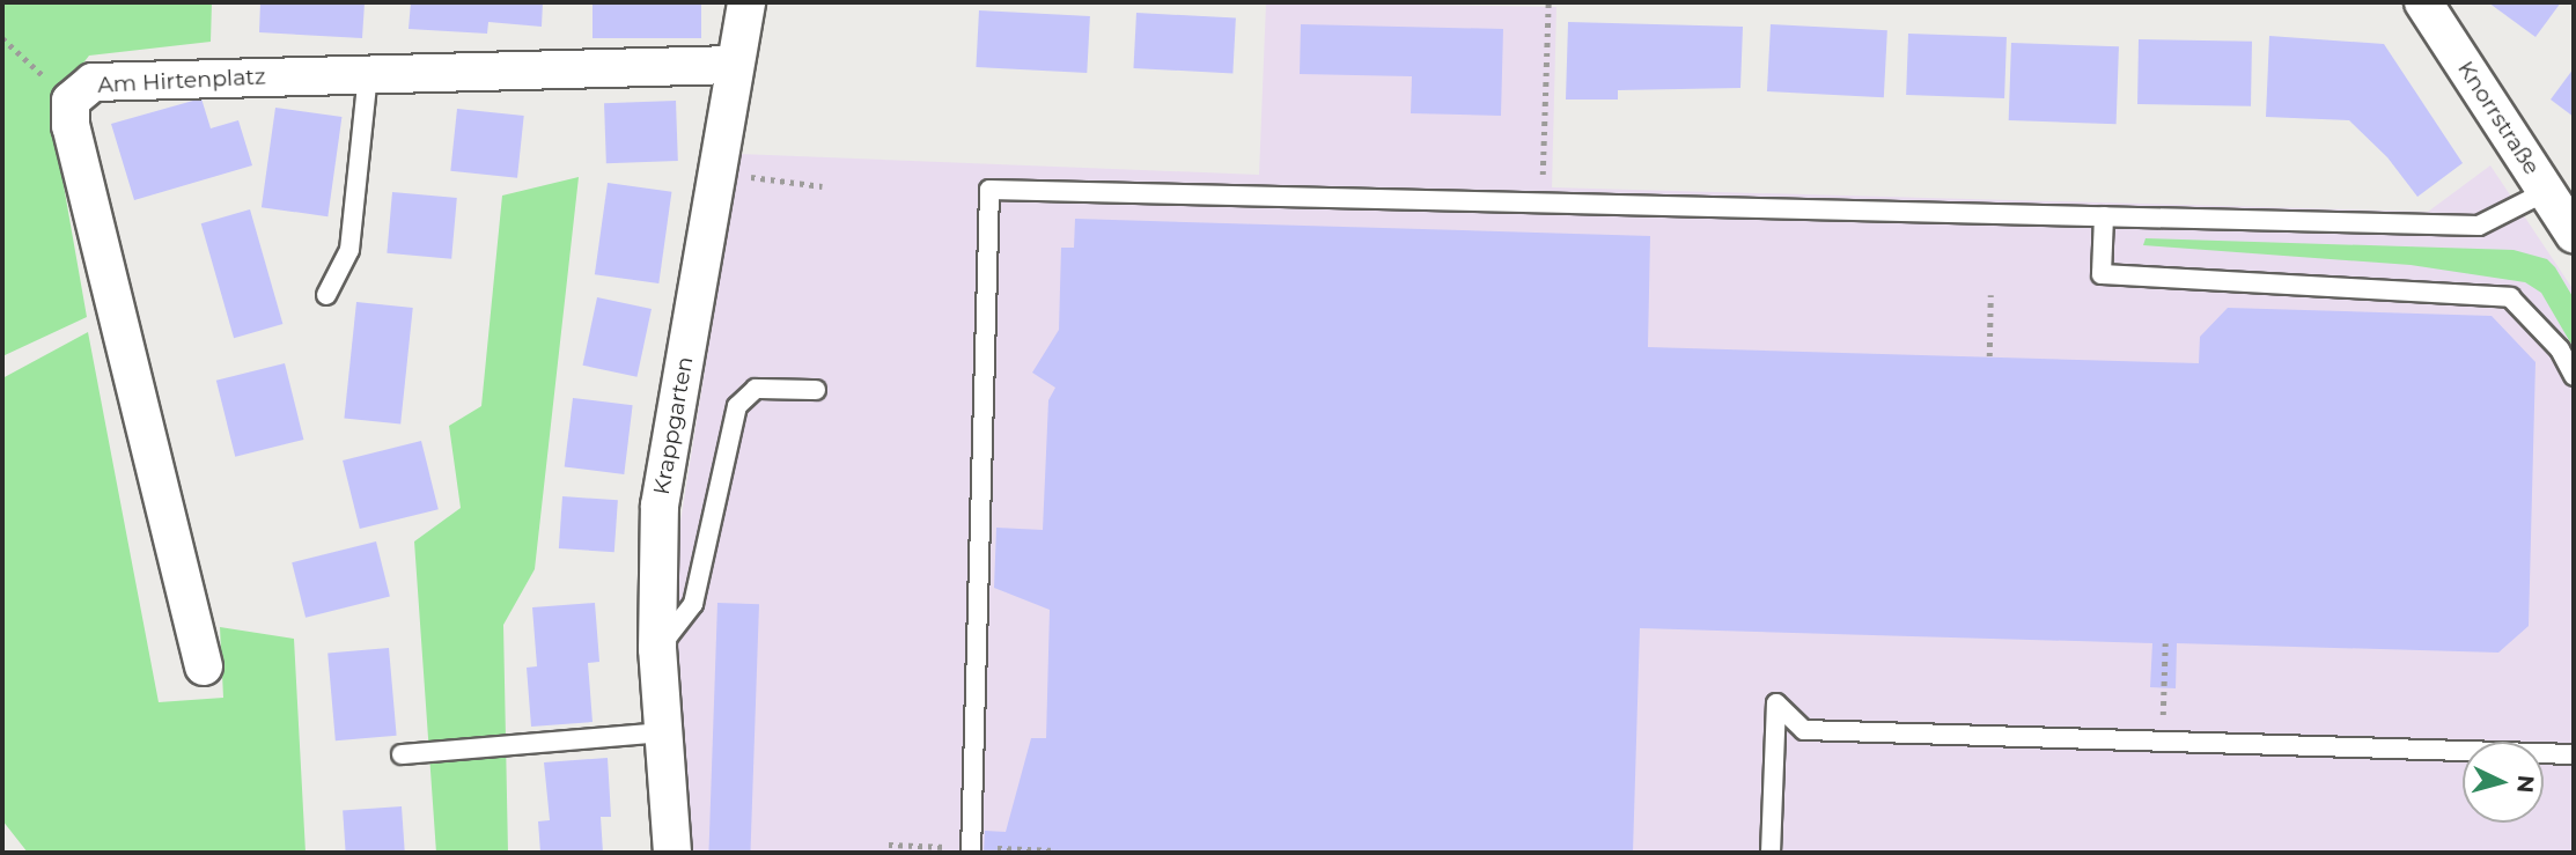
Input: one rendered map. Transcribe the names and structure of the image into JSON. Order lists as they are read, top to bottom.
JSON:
{
  "streets": {
    "street": ["Am Hirtenplatz", "Knorrstraße", "Krappgarten"]
  },
  "crossings": [
    ["Am Hirtenplatz", "Krappgarten"]
  ],
  "north": "right"
}
